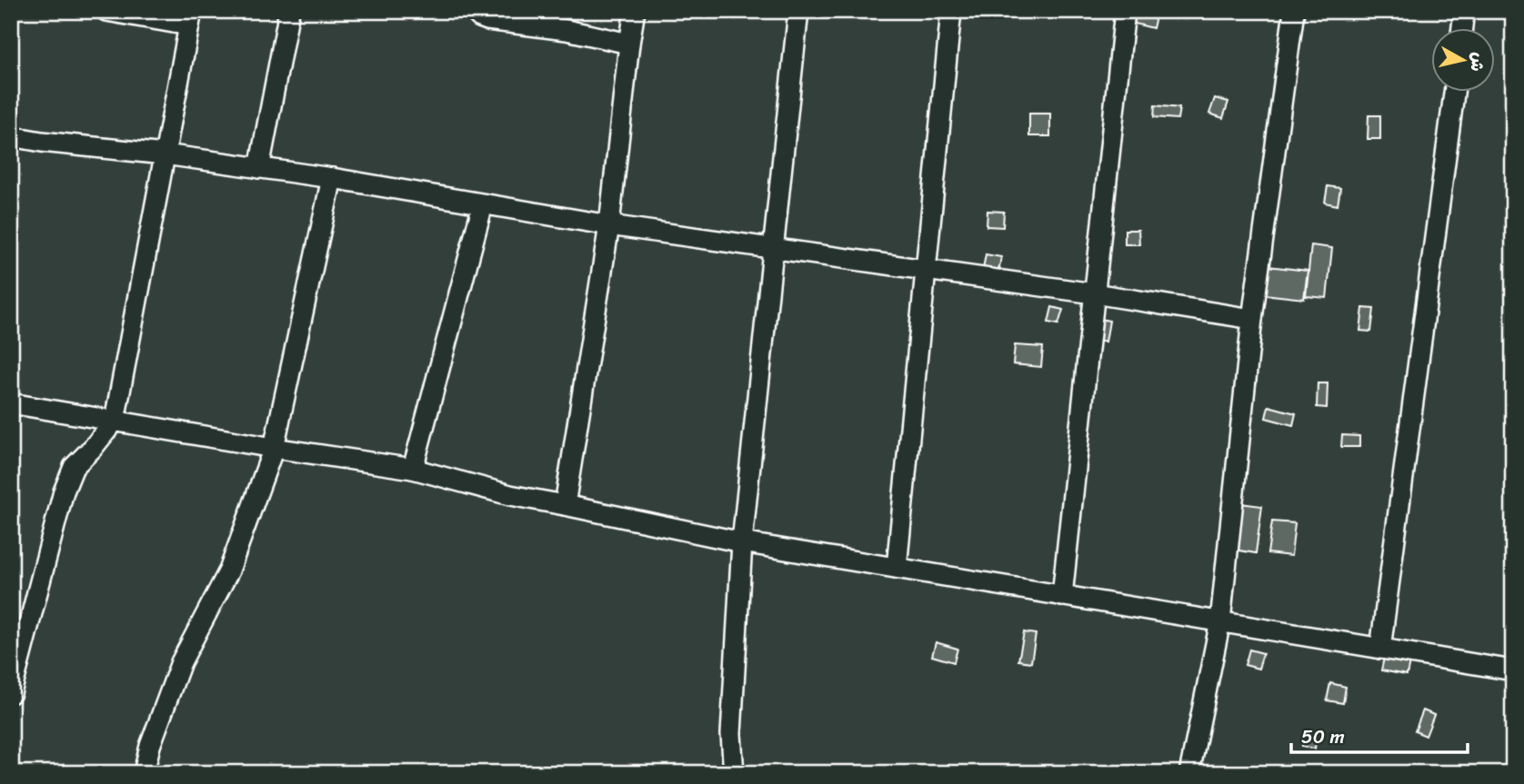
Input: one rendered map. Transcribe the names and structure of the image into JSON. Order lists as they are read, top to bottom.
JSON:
{
  "scale_bar": "50 m",
  "north": "right"
}
